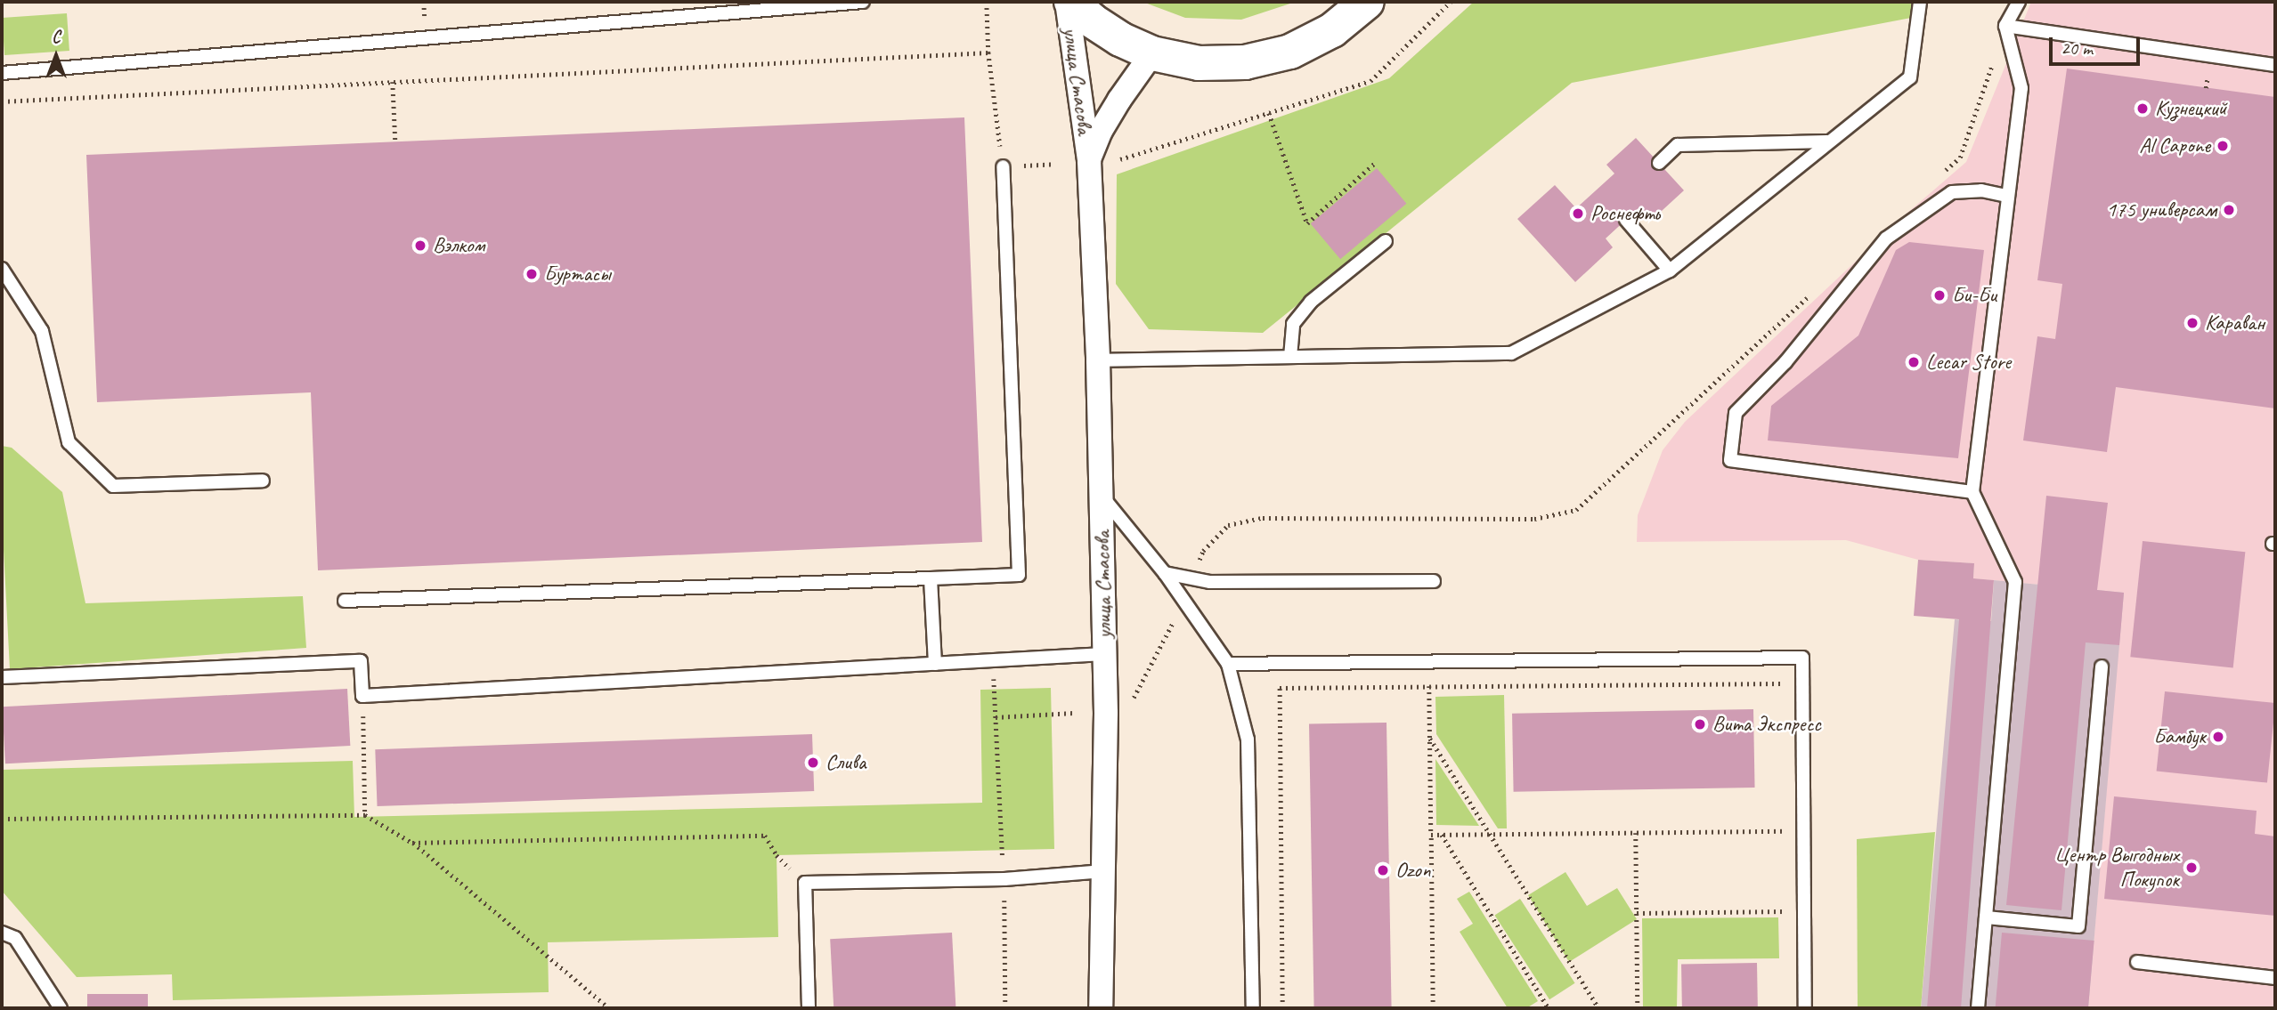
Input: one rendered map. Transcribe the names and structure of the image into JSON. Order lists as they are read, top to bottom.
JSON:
{
  "streets": {
    "street": ["улица Стасова"]
  },
  "places": [
    "Кузнецкий",
    "Al Capone",
    "175 универсам",
    "Роснефть",
    "Вэлком",
    "Буртасы",
    "Би-Би",
    "Караван",
    "Lecar Store",
    "Вита Экспресс",
    "Бамбук",
    "Слива",
    "Центр Выгодных Покупок",
    "Ozon"
  ],
  "scale_bar": "20 m",
  "north": "top"
}
